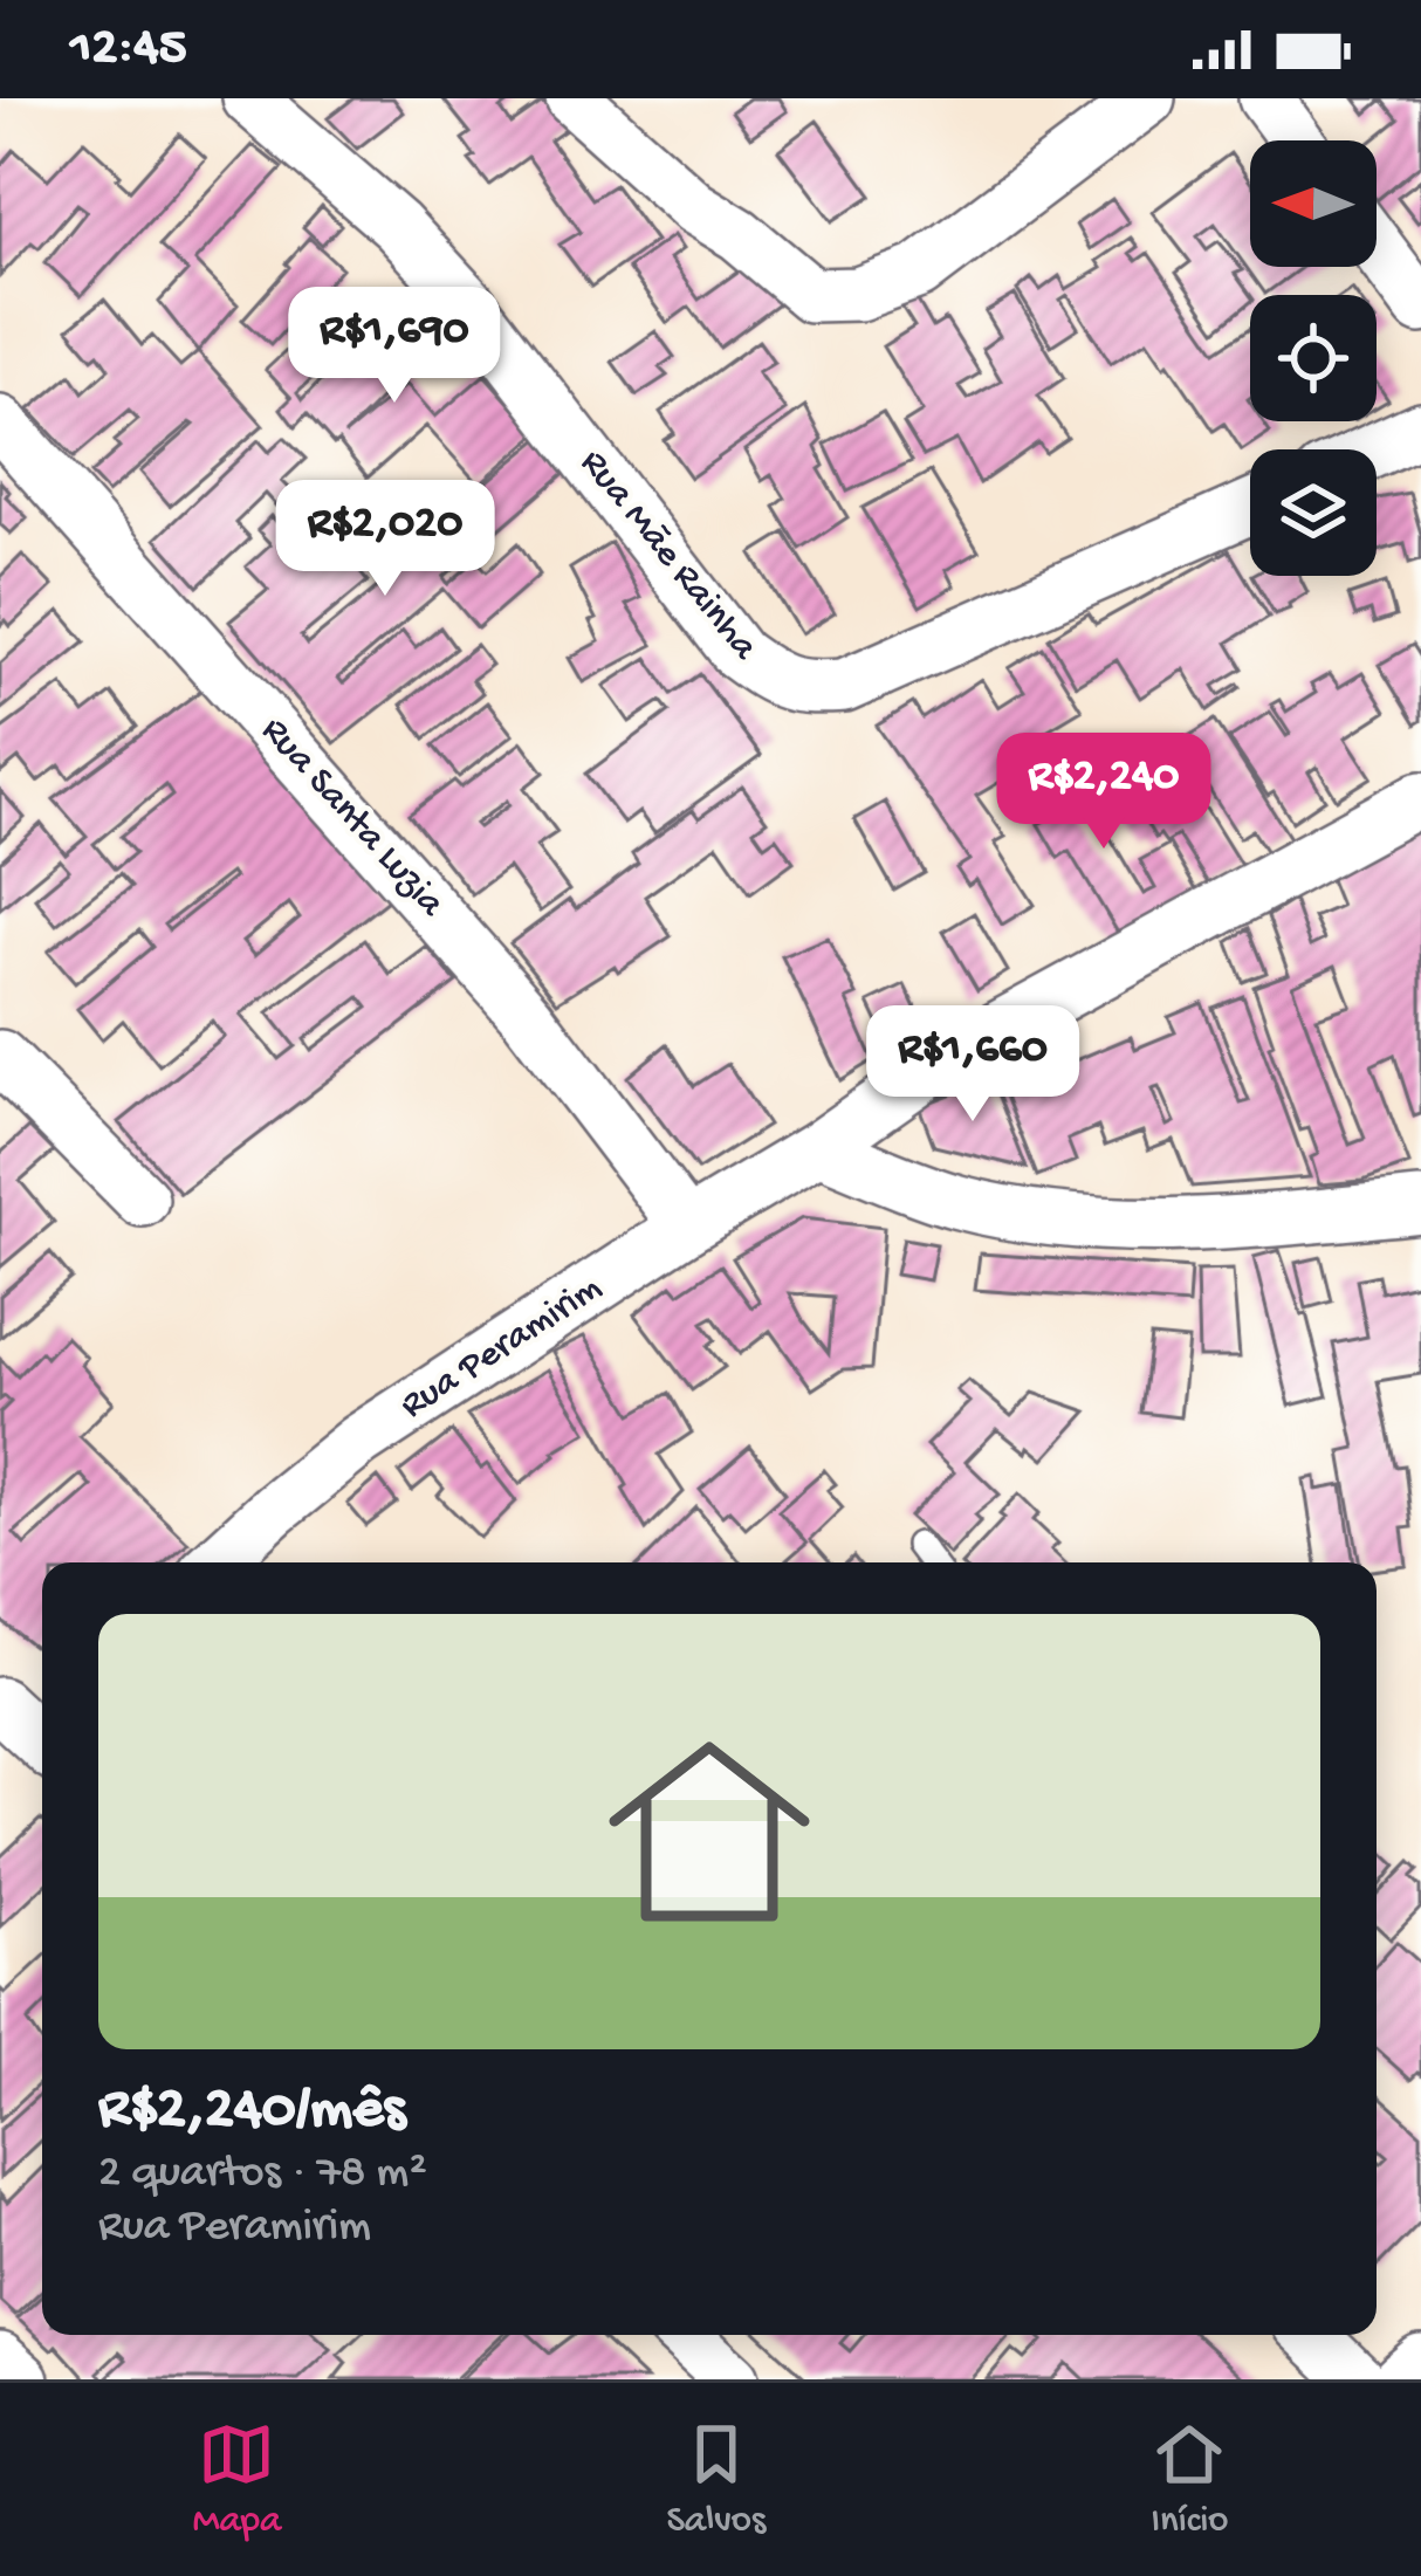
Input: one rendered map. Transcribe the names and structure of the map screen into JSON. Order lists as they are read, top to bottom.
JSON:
{
  "streets": {
    "street": ["Rua Mãe Rainha", "Rua Santa Luzia", "Rua Peramirim"]
  },
  "crossings": [
    ["Rua Santa Luzia", "Rua Peramirim"]
  ],
  "north": "left",
  "page": {
    "status": "12:45",
    "price": [
      "R$1,690",
      "R$2,020",
      "R$2,240",
      "R$1,660"
    ],
    "list": [
      {
        "name": "R$2,240/mês",
        "note": "2 quartos · 78 m² · Rua Peramirim"
      }
    ],
    "tabs": ["Mapa", "Salvos", "Início"]
  }
}
